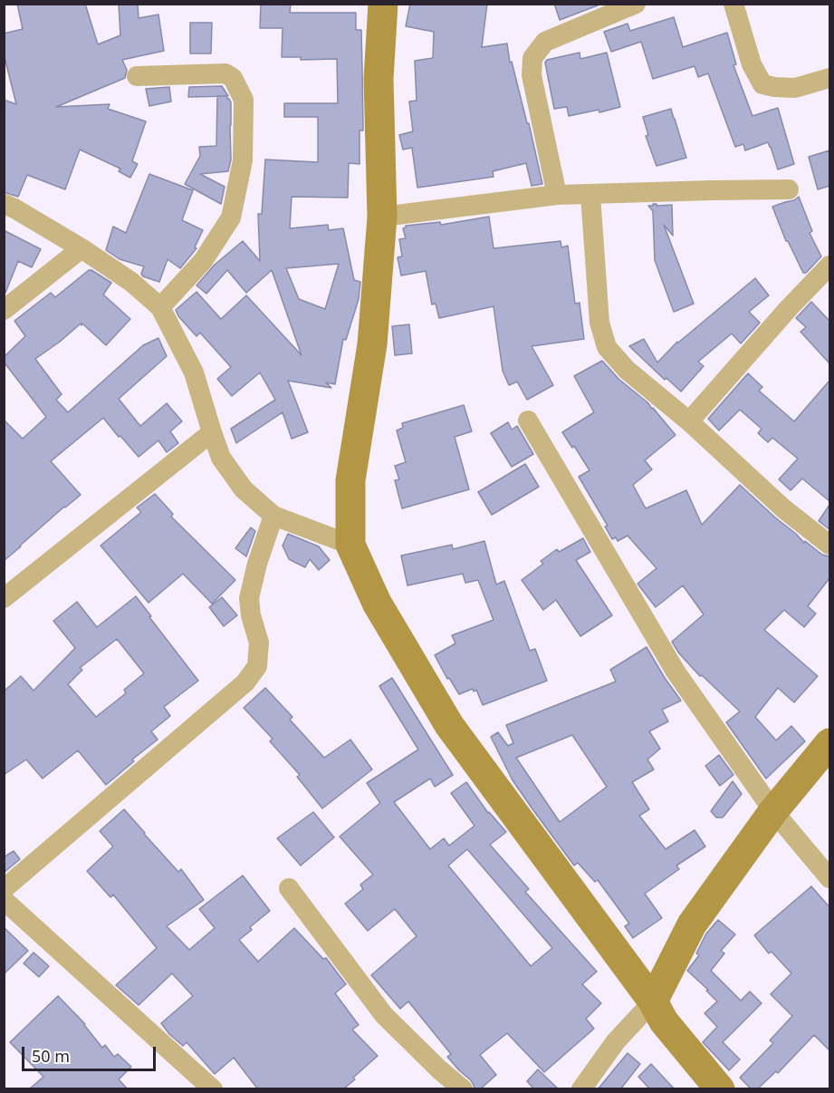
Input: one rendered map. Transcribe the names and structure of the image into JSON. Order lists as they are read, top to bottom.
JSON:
{
  "scale_bar": "50 m"
}
